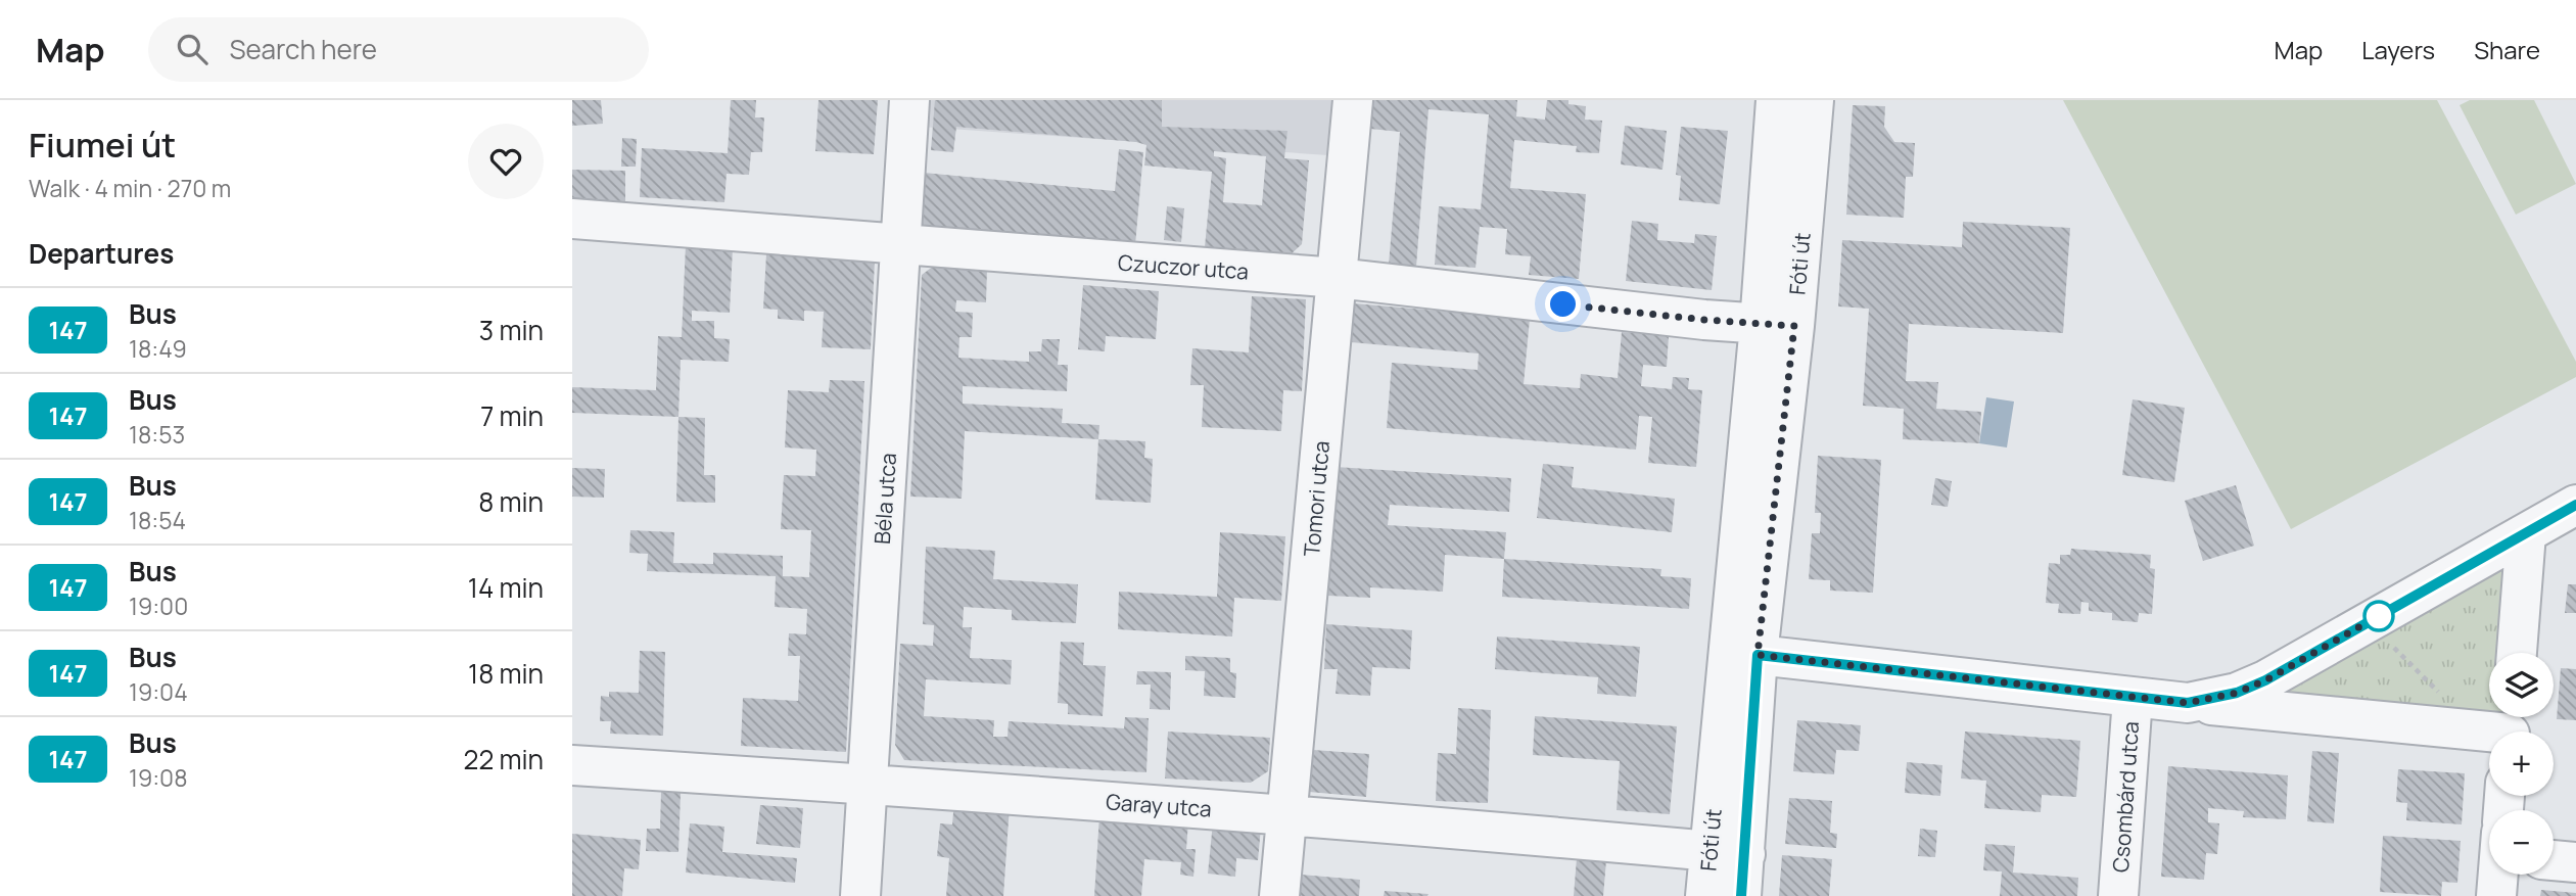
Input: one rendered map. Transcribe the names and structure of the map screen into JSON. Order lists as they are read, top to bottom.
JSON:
{
  "streets": {
    "street": [
      "Fóti út",
      "Czuczor utca",
      "Béla utca",
      "Tomori utca",
      "Csombárd utca",
      "Garay utca"
    ]
  },
  "crossings": [
    ["Fóti út", "Czuczor utca"],
    ["Fóti út", "Garay utca"],
    ["Czuczor utca", "Béla utca"],
    ["Czuczor utca", "Tomori utca"],
    ["Béla utca", "Garay utca"],
    ["Tomori utca", "Garay utca"]
  ],
  "lines": ["bus line 147"],
  "page": {
    "header": "Map",
    "search": "Search here",
    "nav": ["Map", "Layers", "Share"],
    "heading": [
      ["Fiumei út", "Walk · 4 min · 270 m"],
      "Departures"
    ],
    "list": [
      {
        "mark": "147",
        "name": "Bus",
        "note": "18:49",
        "value": "3 min"
      },
      {
        "mark": "147",
        "name": "Bus",
        "note": "18:53",
        "value": "7 min"
      },
      {
        "mark": "147",
        "name": "Bus",
        "note": "18:54",
        "value": "8 min"
      },
      {
        "mark": "147",
        "name": "Bus",
        "note": "19:00",
        "value": "14 min"
      },
      {
        "mark": "147",
        "name": "Bus",
        "note": "19:04",
        "value": "18 min"
      },
      {
        "mark": "147",
        "name": "Bus",
        "note": "19:08",
        "value": "22 min"
      }
    ],
    "map_buttons": ["+", "−"]
  }
}
